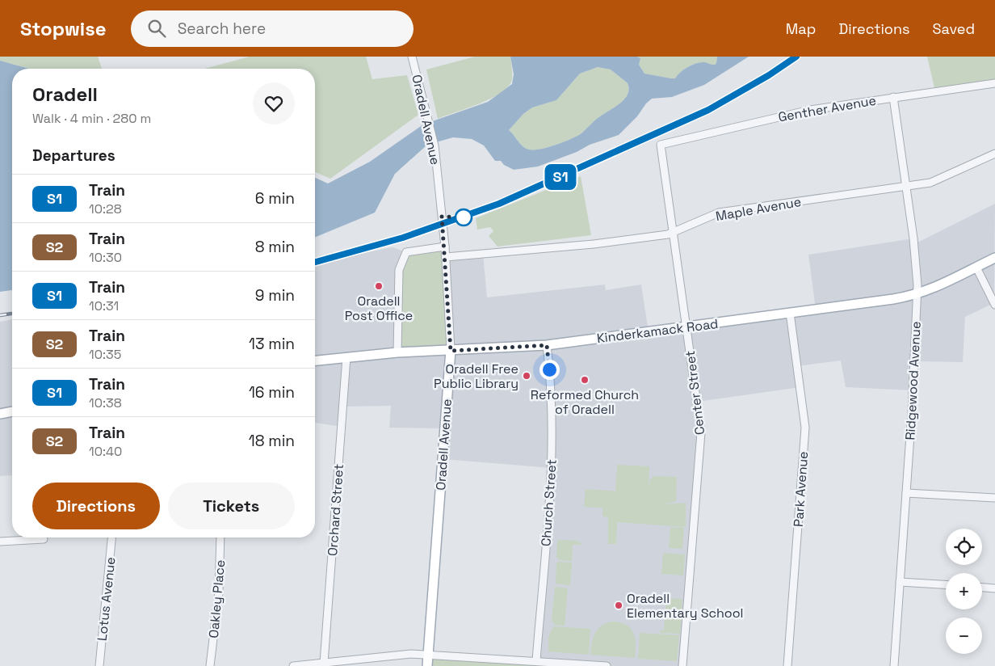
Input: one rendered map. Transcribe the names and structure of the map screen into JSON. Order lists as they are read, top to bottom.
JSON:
{
  "streets": {
    "main road": ["Oradell Avenue", "Kinderkamack Road"],
    "street": [
      "Genther Avenue",
      "Maple Avenue",
      "Ridgewood Avenue",
      "Center Street",
      "Park Avenue",
      "Church Street",
      "Orchard Street",
      "Lotus Avenue",
      "Oakley Place"
    ]
  },
  "crossings": [
    ["Genther Avenue", "Ridgewood Avenue"],
    ["Genther Avenue", "Center Street"],
    ["Oradell Avenue", "Maple Avenue"],
    ["Oradell Avenue", "Kinderkamack Road"],
    ["Maple Avenue", "Ridgewood Avenue"],
    ["Maple Avenue", "Center Street"],
    ["Kinderkamack Road", "Ridgewood Avenue"],
    ["Kinderkamack Road", "Center Street"],
    ["Kinderkamack Road", "Park Avenue"],
    ["Kinderkamack Road", "Church Street"],
    ["Kinderkamack Road", "Orchard Street"]
  ],
  "places": [
    "Oradell Post Office",
    "Oradell Free Public Library",
    "Reformed Church of Oradell",
    "Oradell Elementary School"
  ],
  "page": {
    "header": "Stopwise",
    "search": "Search here",
    "nav": ["Map", "Directions", "Saved"],
    "on_map": "S1",
    "heading": [
      ["Oradell", "Walk · 4 min · 280 m"],
      "Departures"
    ],
    "list": [
      {
        "mark": "S1",
        "name": "Train",
        "note": "10:28",
        "value": "6 min"
      },
      {
        "mark": "S2",
        "name": "Train",
        "note": "10:30",
        "value": "8 min"
      },
      {
        "mark": "S1",
        "name": "Train",
        "note": "10:31",
        "value": "9 min"
      },
      {
        "mark": "S2",
        "name": "Train",
        "note": "10:35",
        "value": "13 min"
      },
      {
        "mark": "S1",
        "name": "Train",
        "note": "10:38",
        "value": "16 min"
      },
      {
        "mark": "S2",
        "name": "Train",
        "note": "10:40",
        "value": "18 min"
      }
    ],
    "buttons": ["Directions", "Tickets"],
    "map_buttons": ["+", "−"]
  }
}
